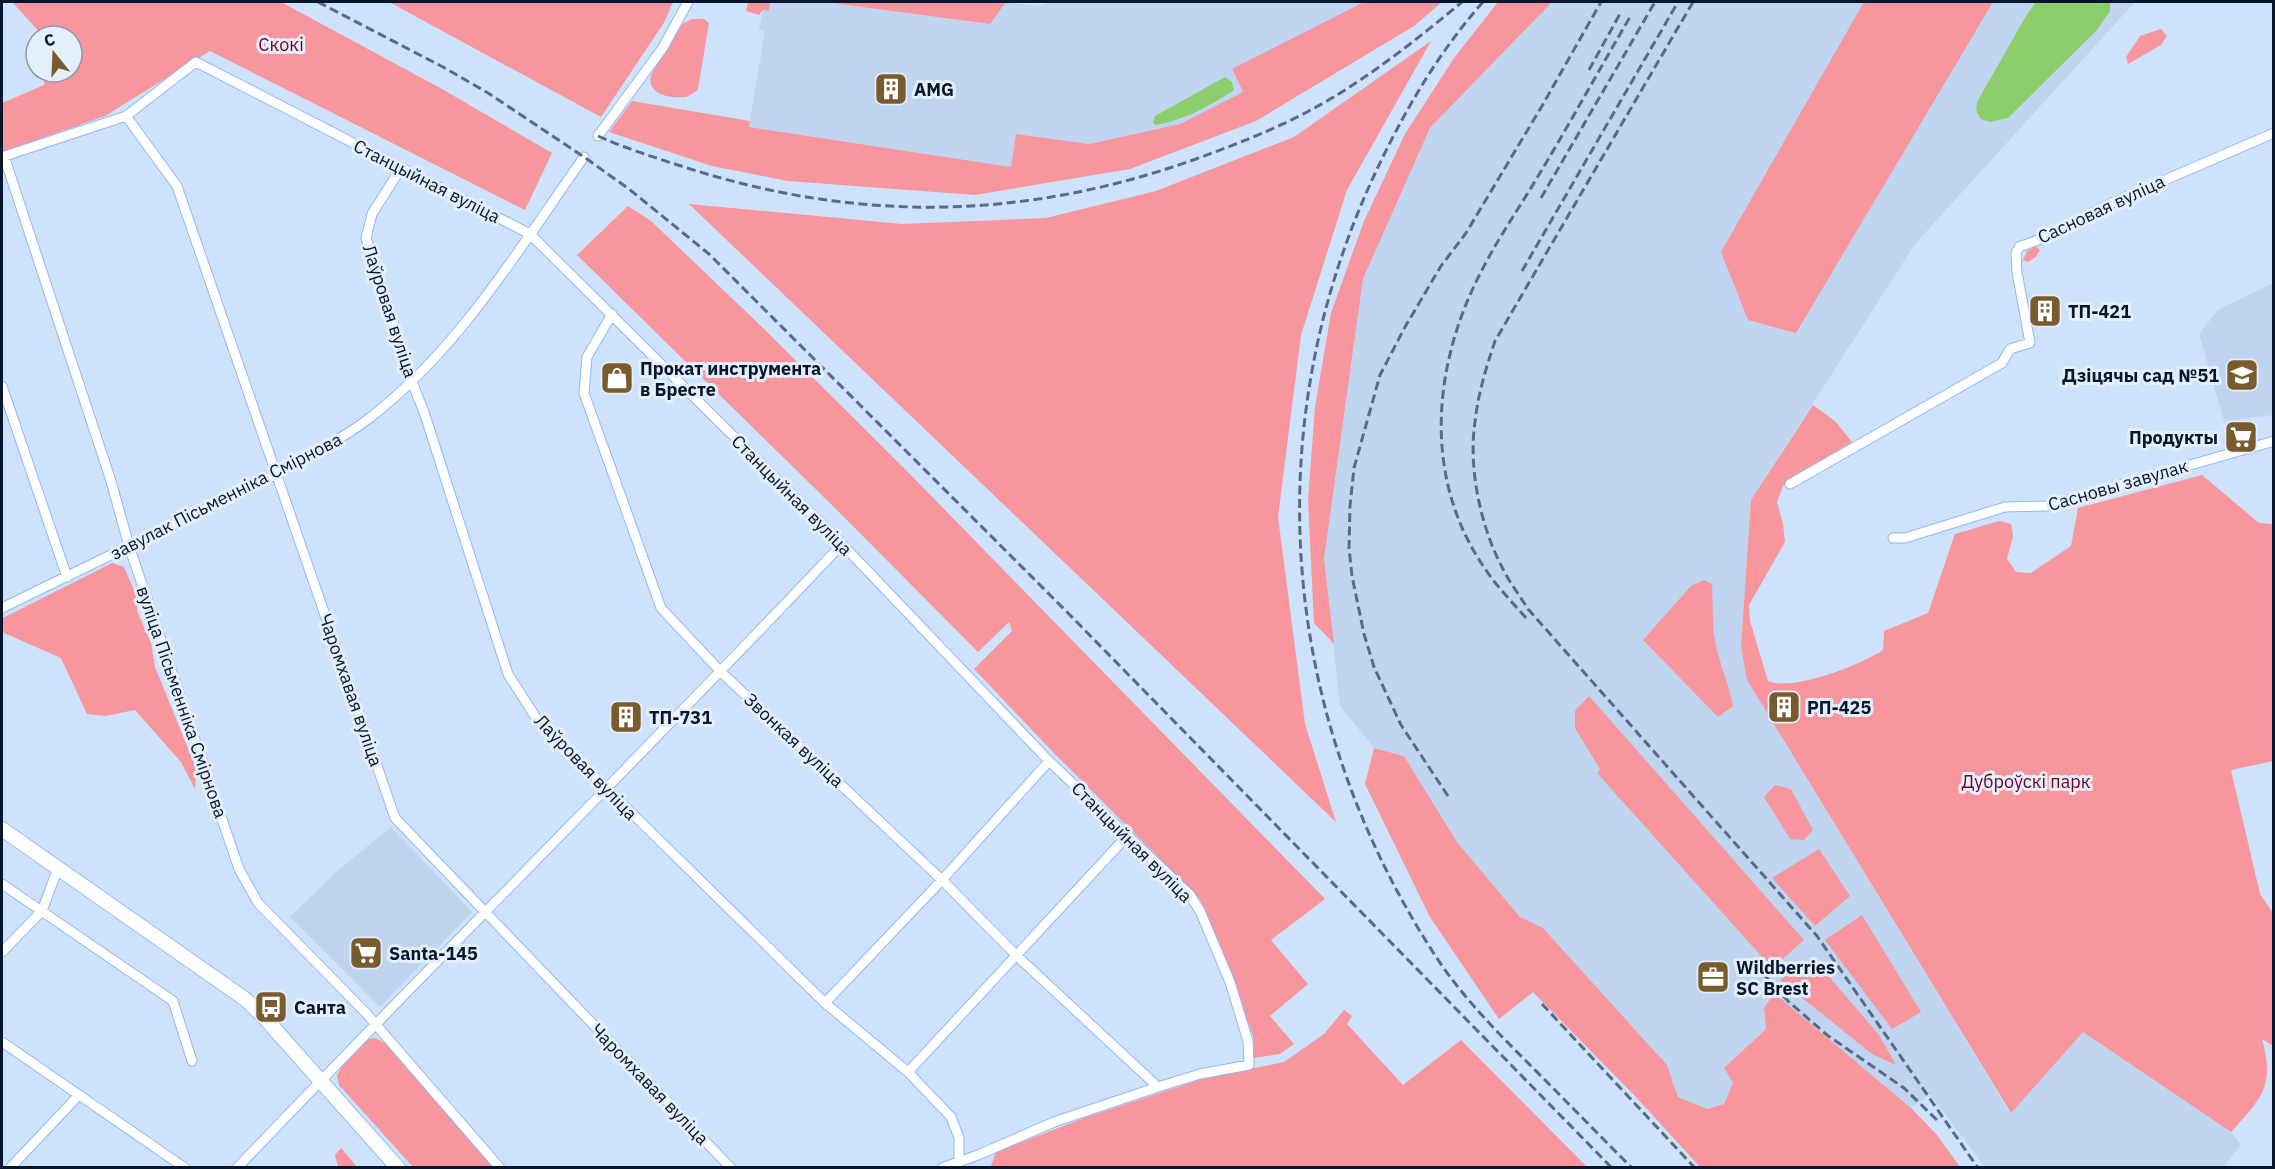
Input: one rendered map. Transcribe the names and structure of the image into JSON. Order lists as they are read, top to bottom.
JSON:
{
  "streets": {
    "street": [
      "Станцыйная вуліца",
      "Сасновая вуліца",
      "Лаўровая вуліца",
      "Сасновы завулак",
      "завулак Пісьменніка Смірнова",
      "Чаромхавая вуліца",
      "вуліца Пісьменніка Смірнова",
      "Звонкая вуліца"
    ]
  },
  "crossings": [
    ["Станцыйная вуліца", "Лаўровая вуліца"],
    ["Станцыйная вуліца", "завулак Пісьменніка Смірнова"],
    ["Станцыйная вуліца", "Чаромхавая вуліца"],
    ["Станцыйная вуліца", "Звонкая вуліца"],
    ["Лаўровая вуліца", "завулак Пісьменніка Смірнова"],
    ["завулак Пісьменніка Смірнова", "Чаромхавая вуліца"],
    ["завулак Пісьменніка Смірнова", "вуліца Пісьменніка Смірнова"]
  ],
  "parks": ["Скокі", "Дуброўскі парк"],
  "places": {
    "building": [
      "AMG",
      "ТП-421",
      "РП-425",
      "ТП-731"
    ],
    "school or university": ["Дзіцячы сад №51"],
    "shop": ["Прокат инструмента в Бресте"],
    "supermarket": ["Продукты", "Santa-145"],
    "office": ["Wildberries SC Brest"],
    "bus stop": ["Санта"]
  },
  "north": "top"
}
